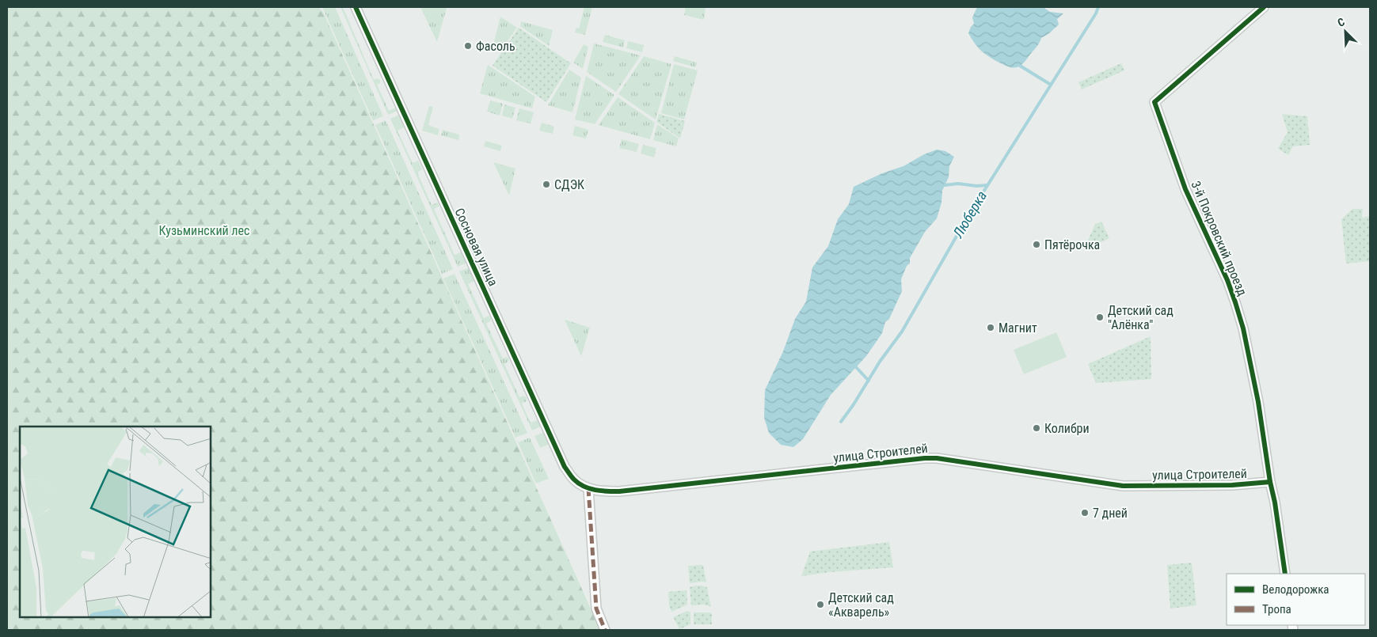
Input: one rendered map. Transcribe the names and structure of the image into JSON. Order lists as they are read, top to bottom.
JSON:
{
  "streets": {
    "street": ["3-й Покровский проезд", "Сосновая улица", "улица Строителей"]
  },
  "crossings": [
    ["3-й Покровский проезд", "улица Строителей"],
    ["Сосновая улица", "улица Строителей"]
  ],
  "water": ["Люберка"],
  "parks": ["Кузьминский лес"],
  "places": [
    "Фасоль",
    "СДЭК",
    "Пятёрочка",
    "Детский сад \"Алёнка\"",
    "Магнит",
    "Колибри",
    "7 дней",
    "Детский сад «Акварель»"
  ],
  "legend": ["Велодорожка", "Тропа"],
  "north": "top left"
}
